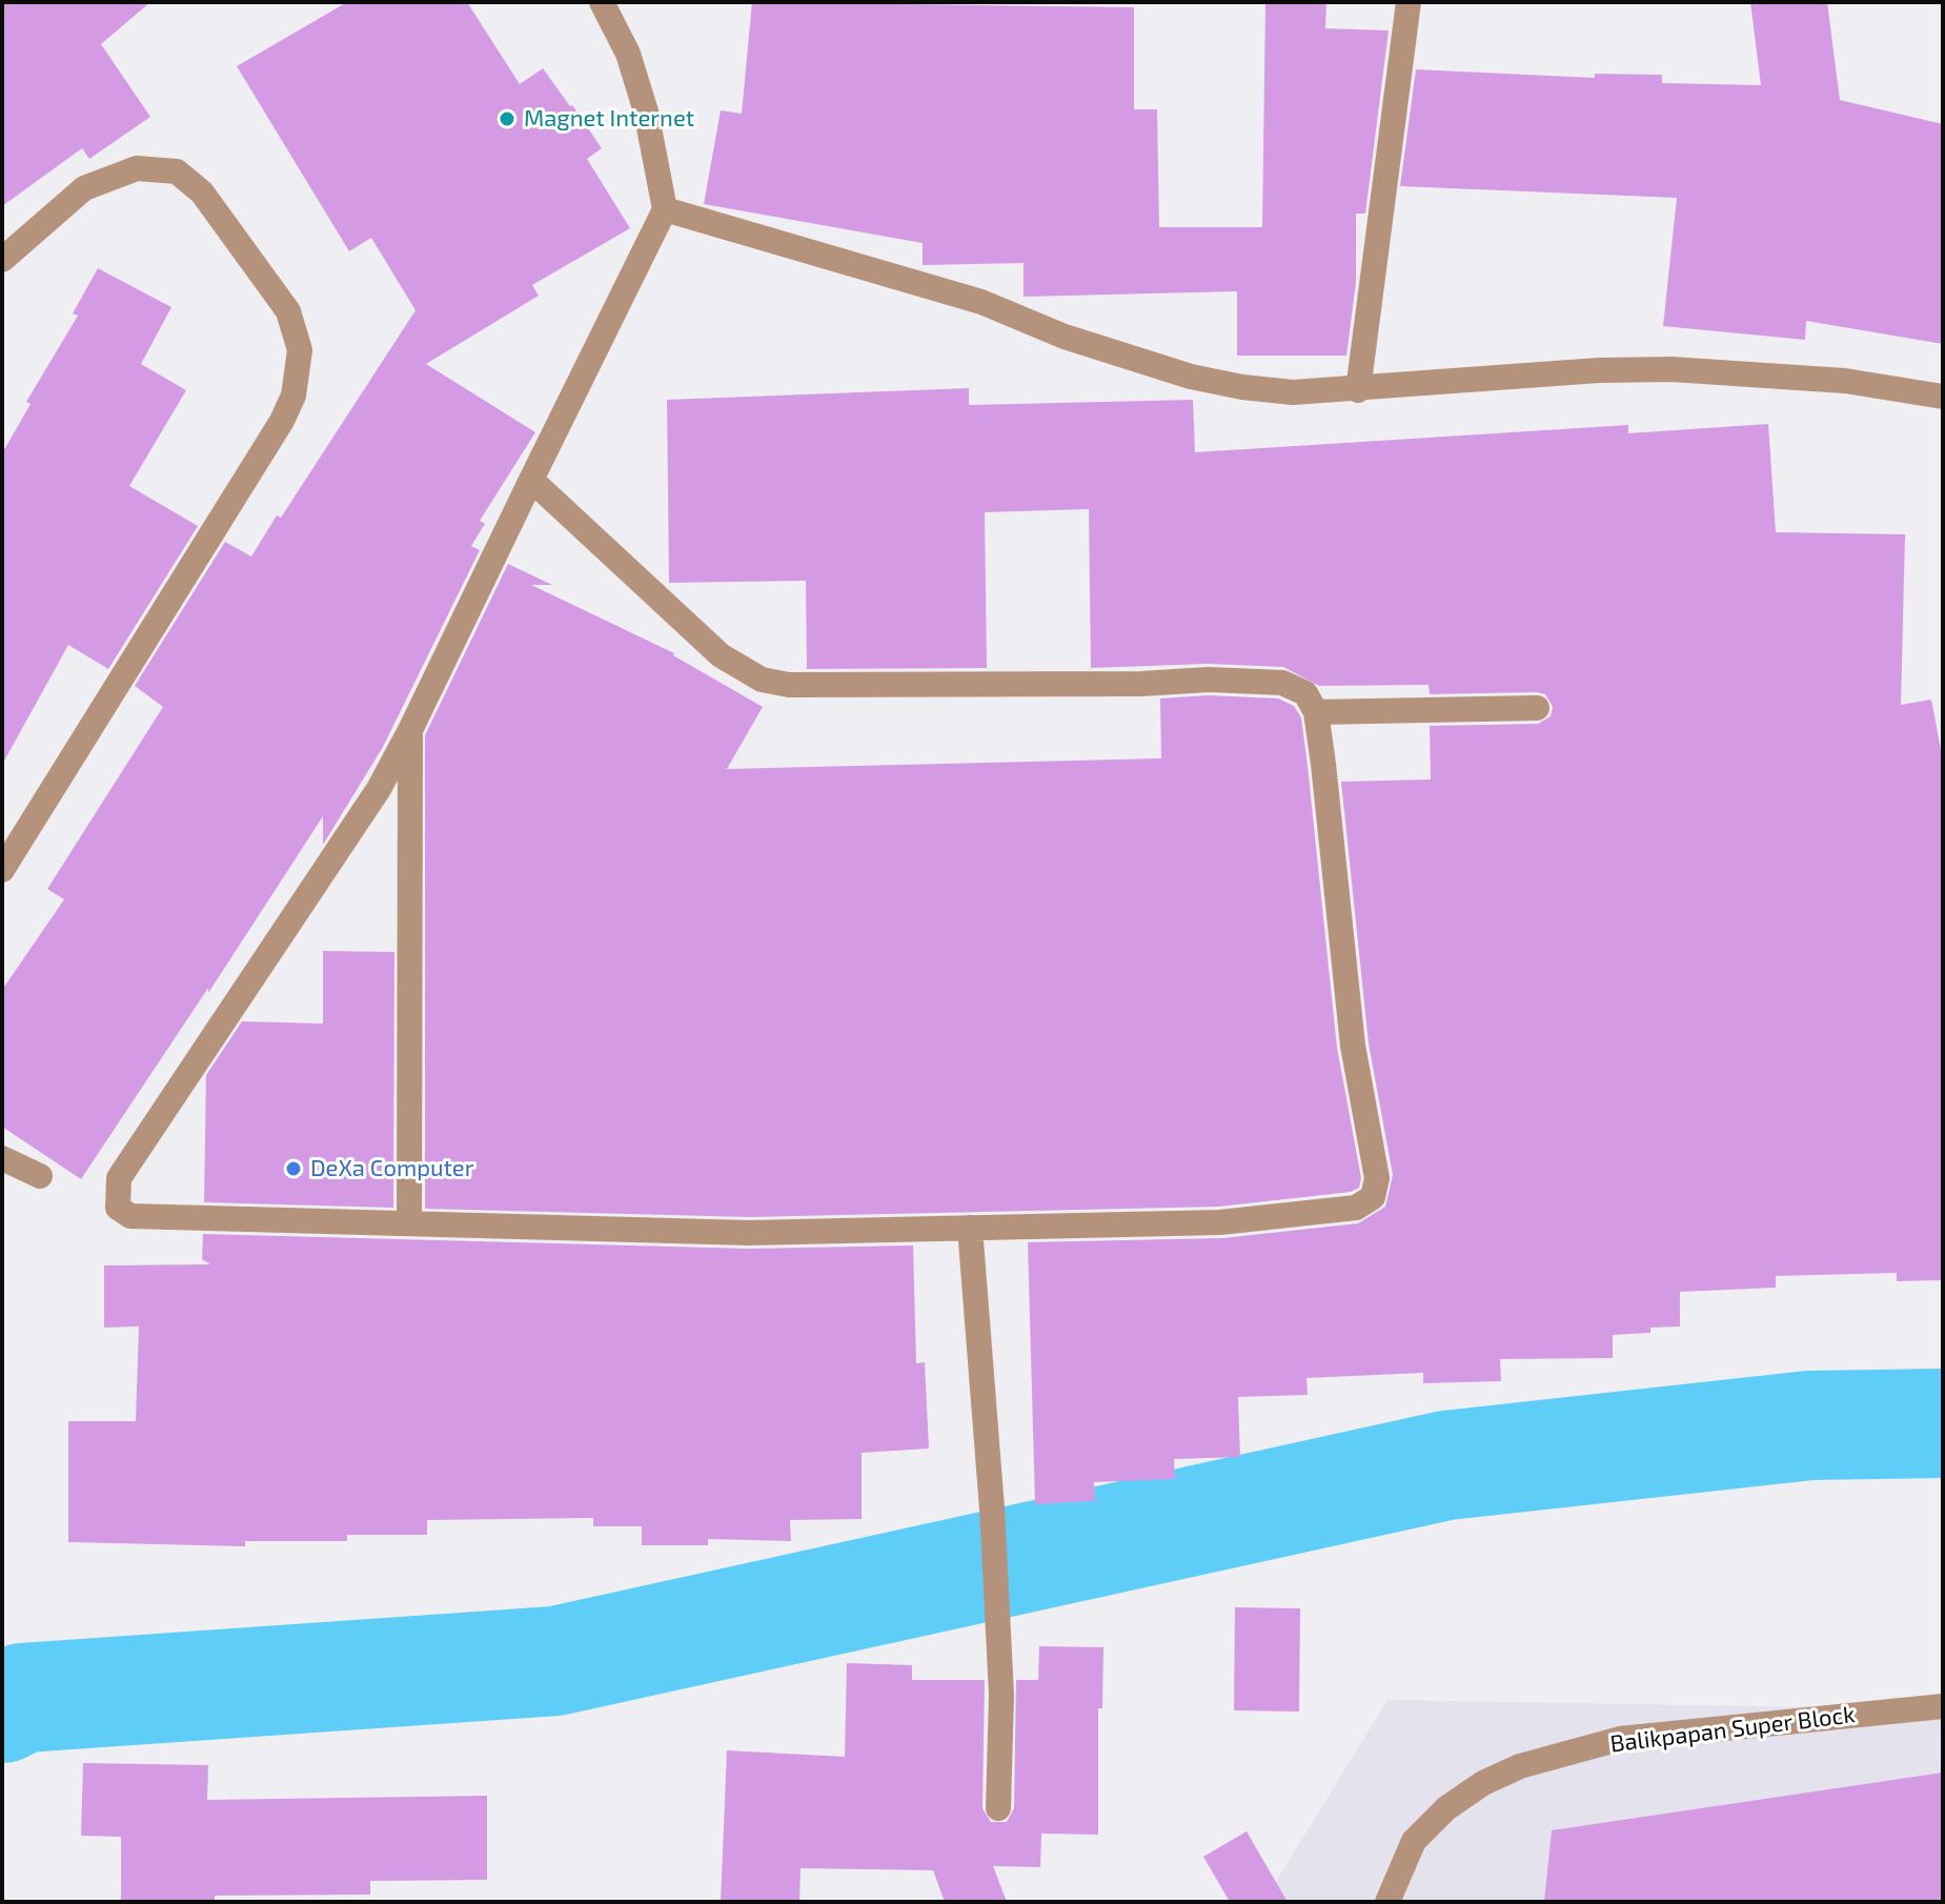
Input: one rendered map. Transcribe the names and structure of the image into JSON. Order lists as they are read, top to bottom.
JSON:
{
  "streets": {
    "street": ["Balikpapan Super Block"]
  },
  "places": ["Magnet Internet", "DeXa Computer"]
}
